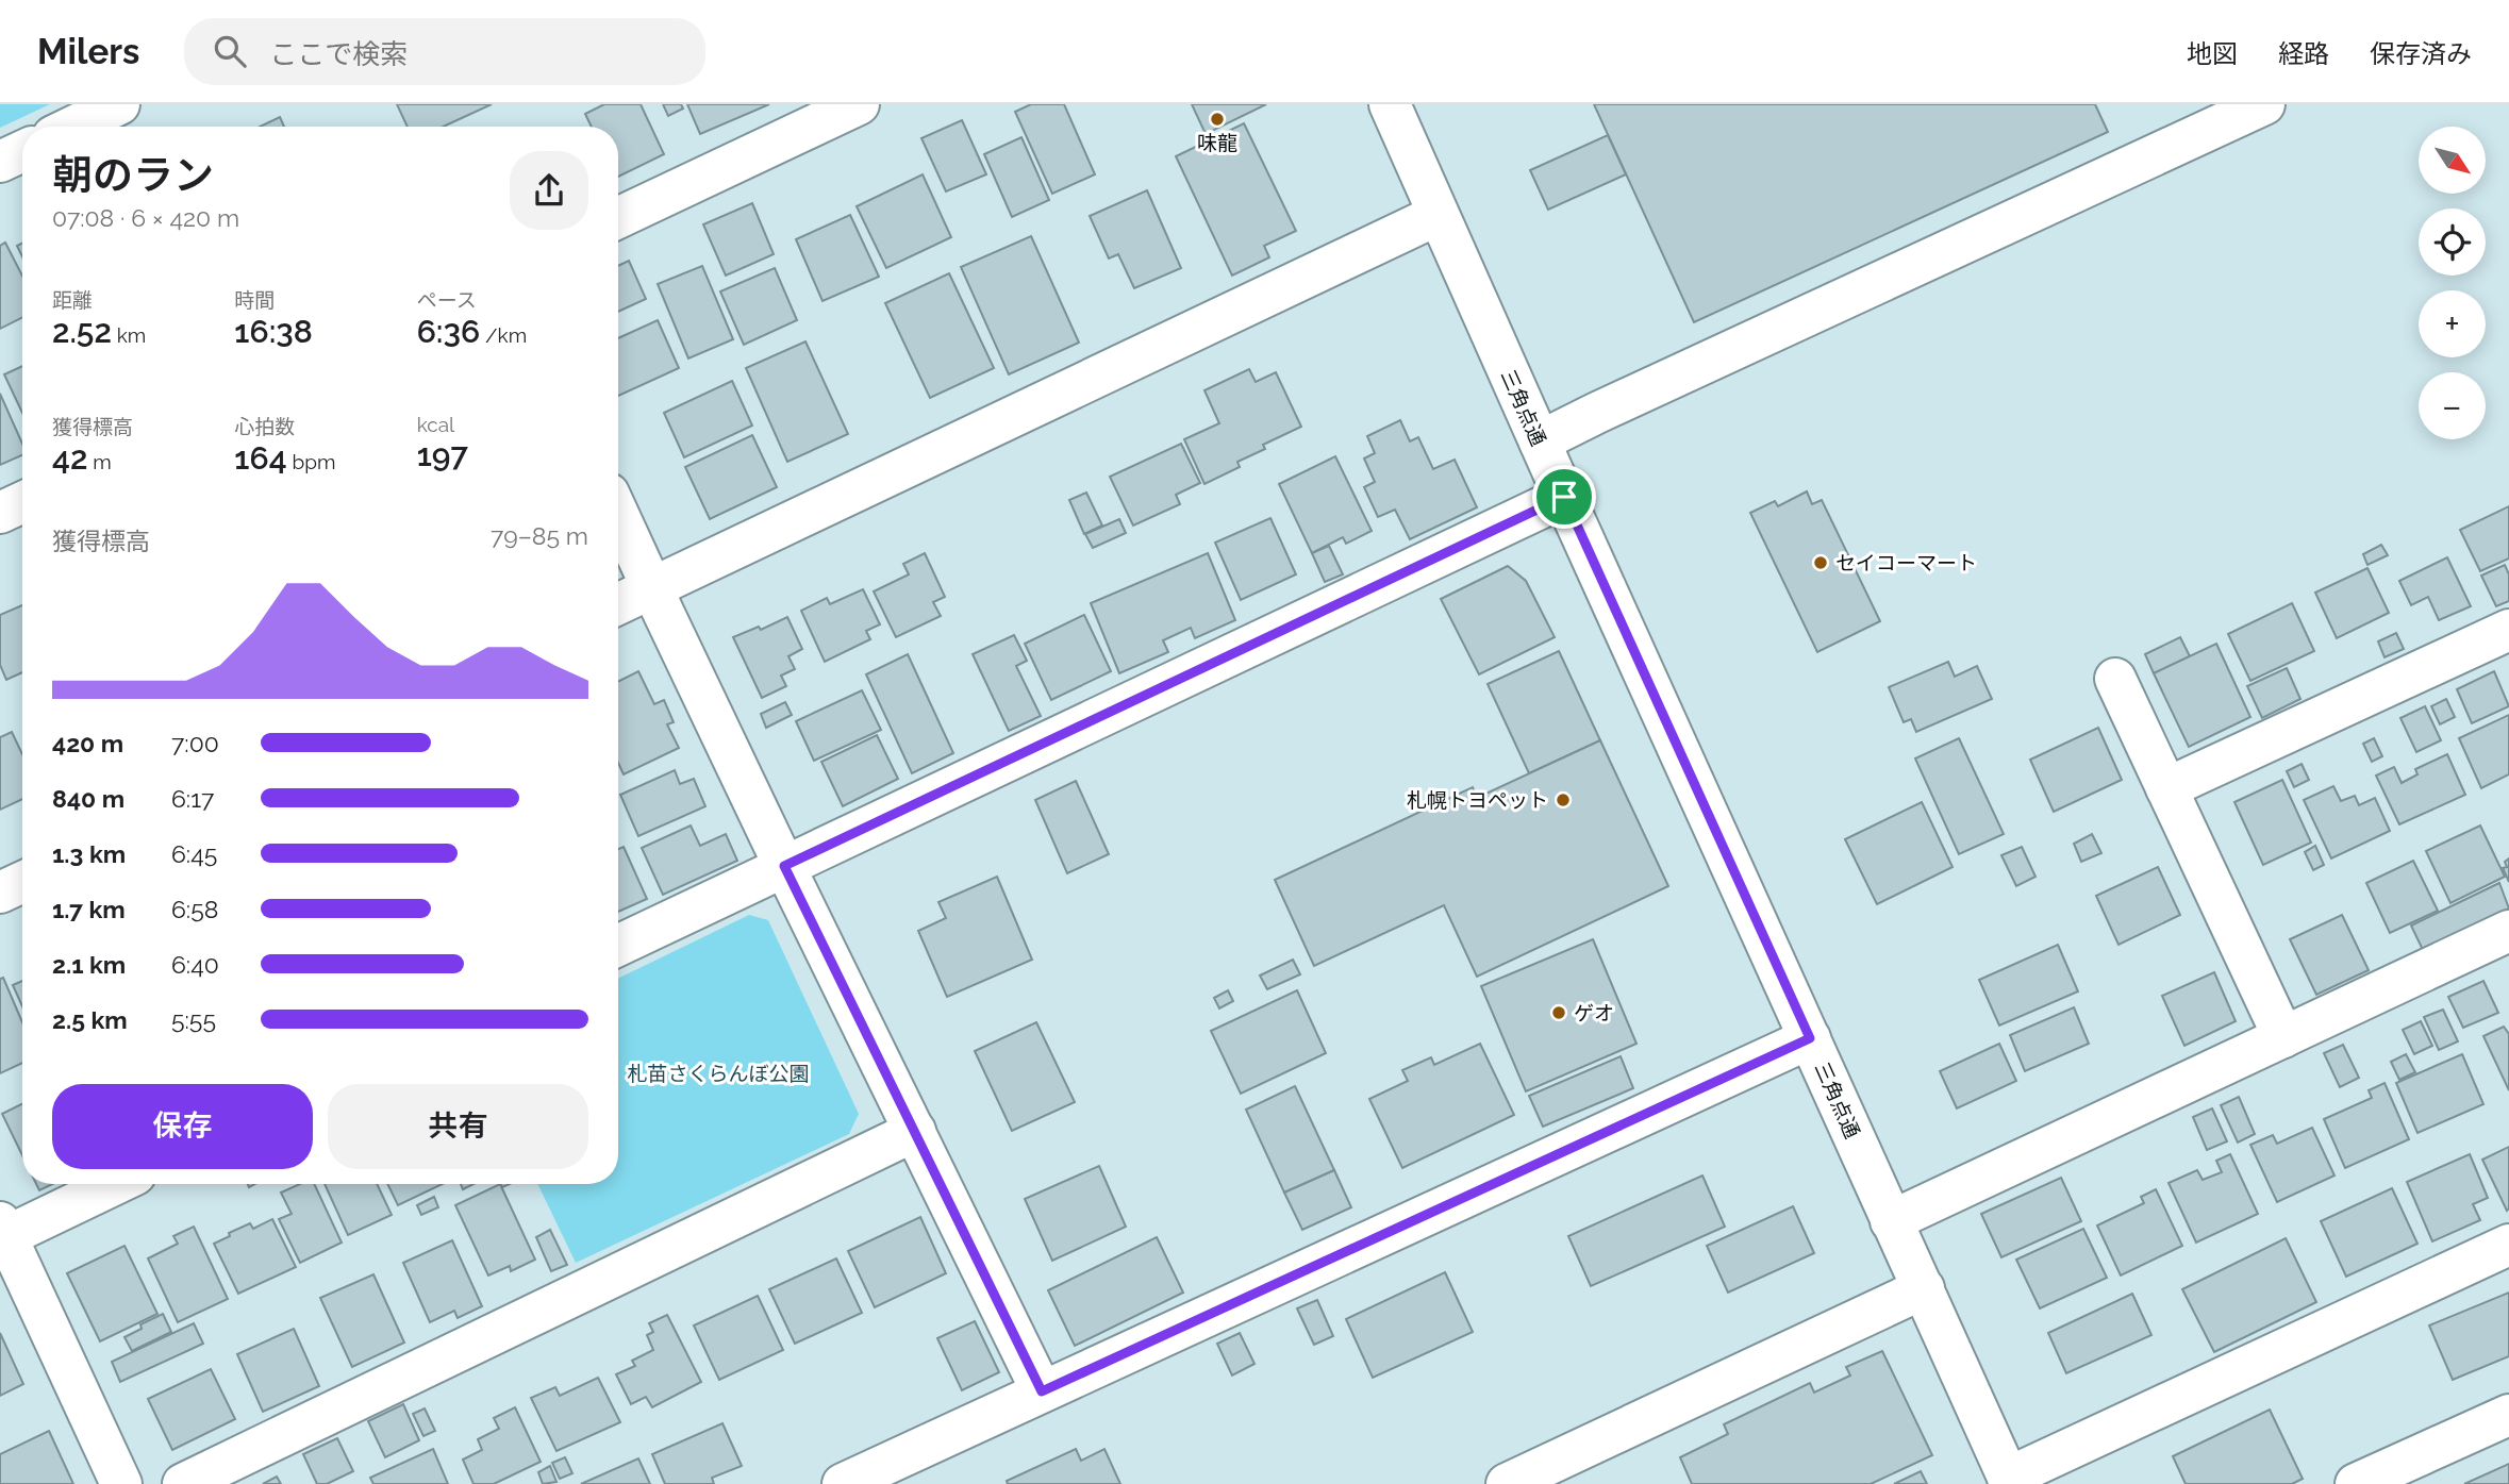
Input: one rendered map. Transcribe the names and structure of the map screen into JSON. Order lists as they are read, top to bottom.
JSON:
{
  "streets": {
    "street": ["三角点通"]
  },
  "parks": ["札苗さくらんぼ公園"],
  "places": [
    "味龍",
    "セイコーマート",
    "札幌トヨペット",
    "ゲオ"
  ],
  "north": "bottom right",
  "page": {
    "header": "Milers",
    "search": "ここで検索",
    "nav": ["地図", "経路", "保存済み"],
    "map_buttons": ["+", "−"],
    "heading": ["朝のラン", "07:08 · 6 × 420 m"],
    "stats": [
      ["距離", "2.52 km"],
      ["時間", "16:38"],
      ["ペース", "6:36 /km"],
      ["獲得標高", "42 m"],
      ["心拍数", "164 bpm"],
      ["kcal", "197"]
    ],
    "chart": ["獲得標高", "79–85 m"],
    "list": [
      {
        "name": "420 m",
        "note": "7:00"
      },
      {
        "name": "840 m",
        "note": "6:17"
      },
      {
        "name": "1.3 km",
        "note": "6:45"
      },
      {
        "name": "1.7 km",
        "note": "6:58"
      },
      {
        "name": "2.1 km",
        "note": "6:40"
      },
      {
        "name": "2.5 km",
        "note": "5:55"
      }
    ],
    "buttons": ["保存", "共有"]
  }
}
